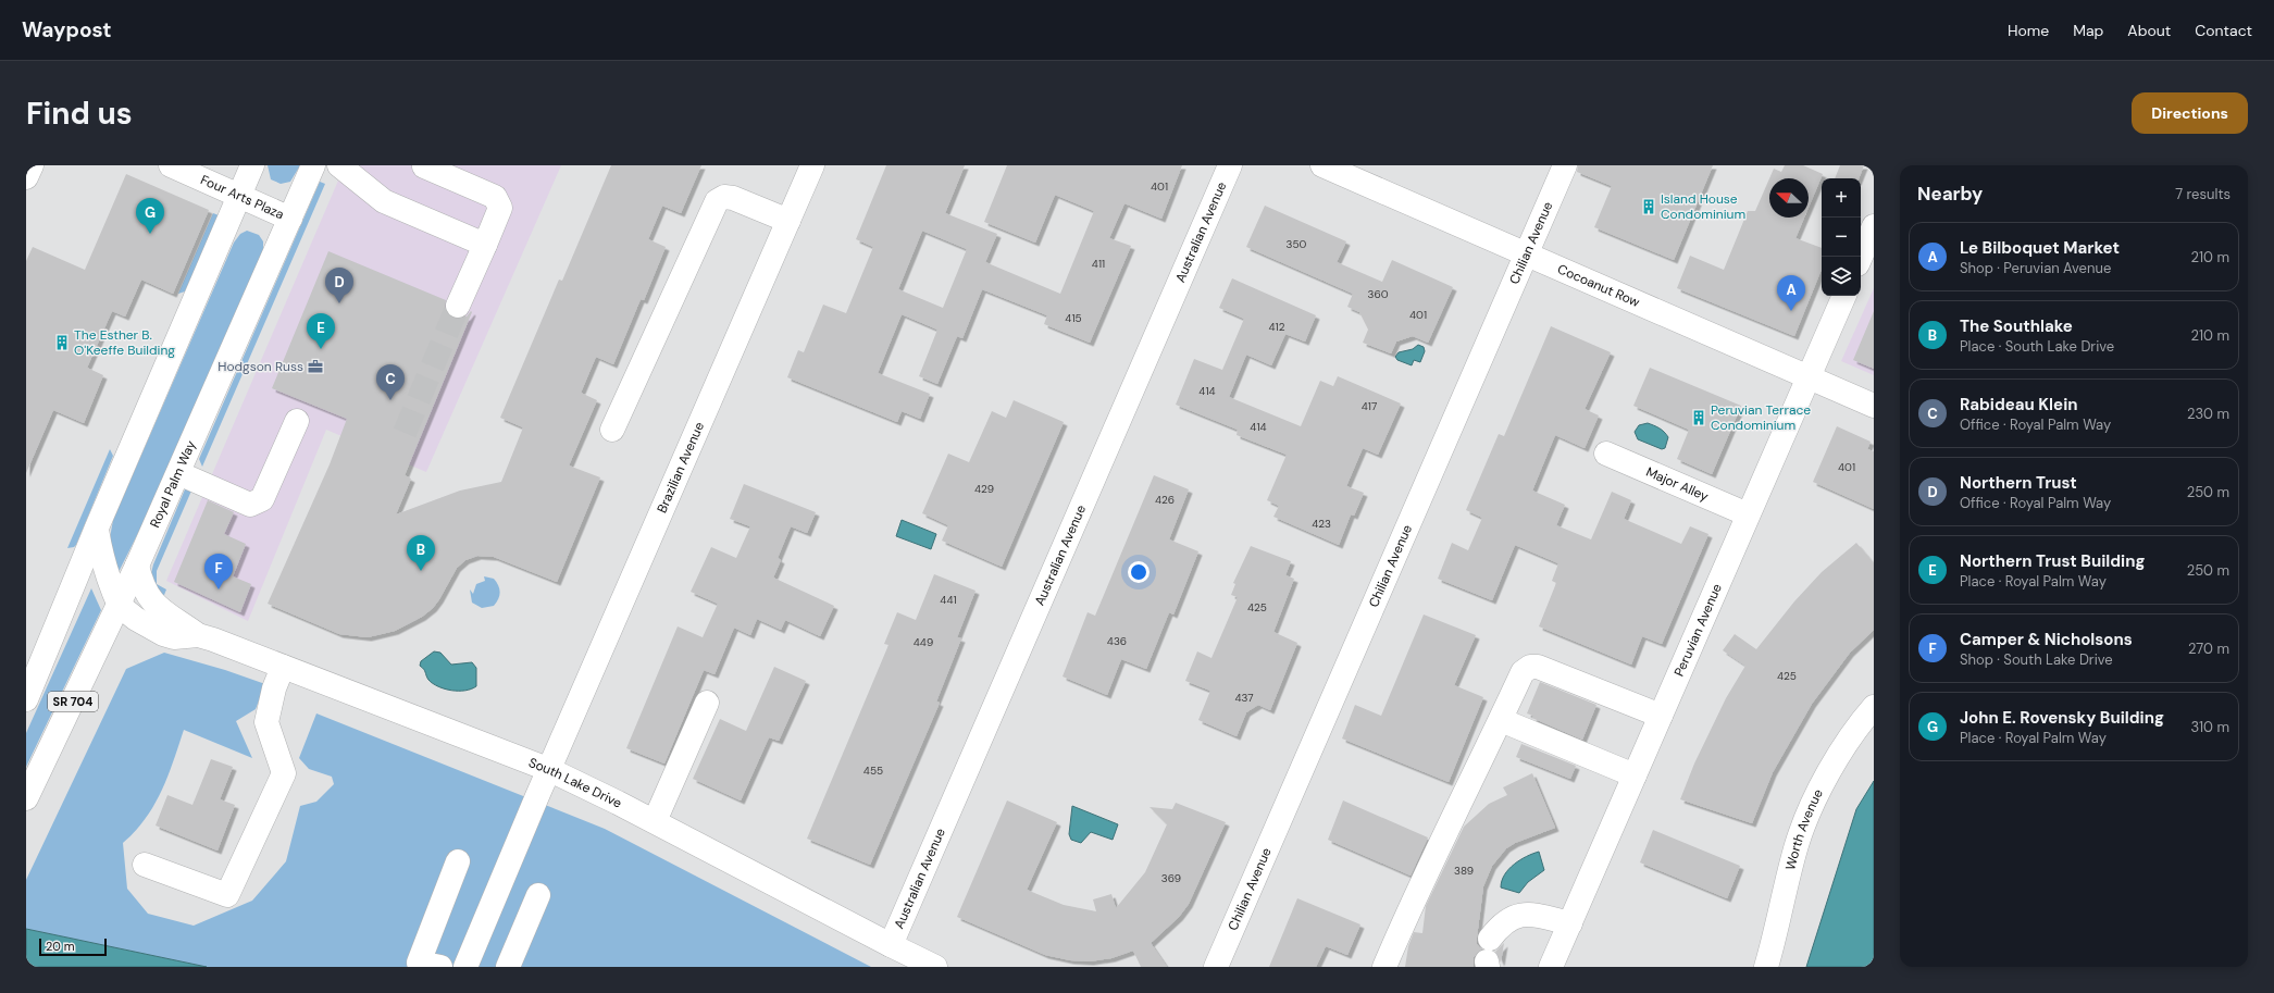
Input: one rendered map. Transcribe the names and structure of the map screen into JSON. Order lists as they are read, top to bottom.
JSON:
{
  "streets": {
    "street": [
      "Four Arts Plaza",
      "Australian Avenue",
      "Chilian Avenue",
      "Cocoanut Row",
      "Brazilian Avenue",
      "Royal Palm Way",
      "Major Alley",
      "Peruvian Avenue",
      "SR 704",
      "South Lake Drive",
      "Worth Avenue"
    ]
  },
  "crossings": [
    ["Four Arts Plaza", "Royal Palm Way"],
    ["Four Arts Plaza", "SR 704"],
    ["Australian Avenue", "South Lake Drive"],
    ["Chilian Avenue", "Cocoanut Row"],
    ["Cocoanut Row", "Peruvian Avenue"],
    ["Brazilian Avenue", "South Lake Drive"],
    ["Royal Palm Way", "South Lake Drive"],
    ["Major Alley", "Peruvian Avenue"]
  ],
  "places": {
    "building": ["Island House Condominium", "The Esther B. O'Keeffe Building", "Peruvian Terrace Condominium"],
    "office": ["Hodgson Russ"]
  },
  "house_numbers": [
    "401",
    "350",
    "411",
    "360",
    "401",
    "415",
    "412",
    "414",
    "417",
    "414",
    "401",
    "429",
    "426",
    "423",
    "441",
    "425",
    "436",
    "449",
    "425",
    "437",
    "455",
    "389",
    "369"
  ],
  "scale_bar": "20 m",
  "north": "left",
  "page": {
    "header": "Waypost",
    "nav": [
      "Home",
      "Map",
      "About",
      "Contact"
    ],
    "buttons": "Directions",
    "title": "Find us",
    "heading": ["Nearby", "7 results"],
    "map_buttons": ["+", "−"],
    "pins": [
      "G",
      "D",
      "A",
      "E",
      "C",
      "B",
      "F"
    ],
    "list": [
      {
        "mark": "A",
        "name": "Le Bilboquet Market",
        "note": "Shop · Peruvian Avenue",
        "value": "210 m"
      },
      {
        "mark": "B",
        "name": "The Southlake",
        "note": "Place · South Lake Drive",
        "value": "210 m"
      },
      {
        "mark": "C",
        "name": "Rabideau Klein",
        "note": "Office · Royal Palm Way",
        "value": "230 m"
      },
      {
        "mark": "D",
        "name": "Northern Trust",
        "note": "Office · Royal Palm Way",
        "value": "250 m"
      },
      {
        "mark": "E",
        "name": "Northern Trust Building",
        "note": "Place · Royal Palm Way",
        "value": "250 m"
      },
      {
        "mark": "F",
        "name": "Camper & Nicholsons",
        "note": "Shop · South Lake Drive",
        "value": "270 m"
      },
      {
        "mark": "G",
        "name": "John E. Rovensky Building",
        "note": "Place · Royal Palm Way",
        "value": "310 m"
      }
    ],
    "scale": "20 m"
  }
}
